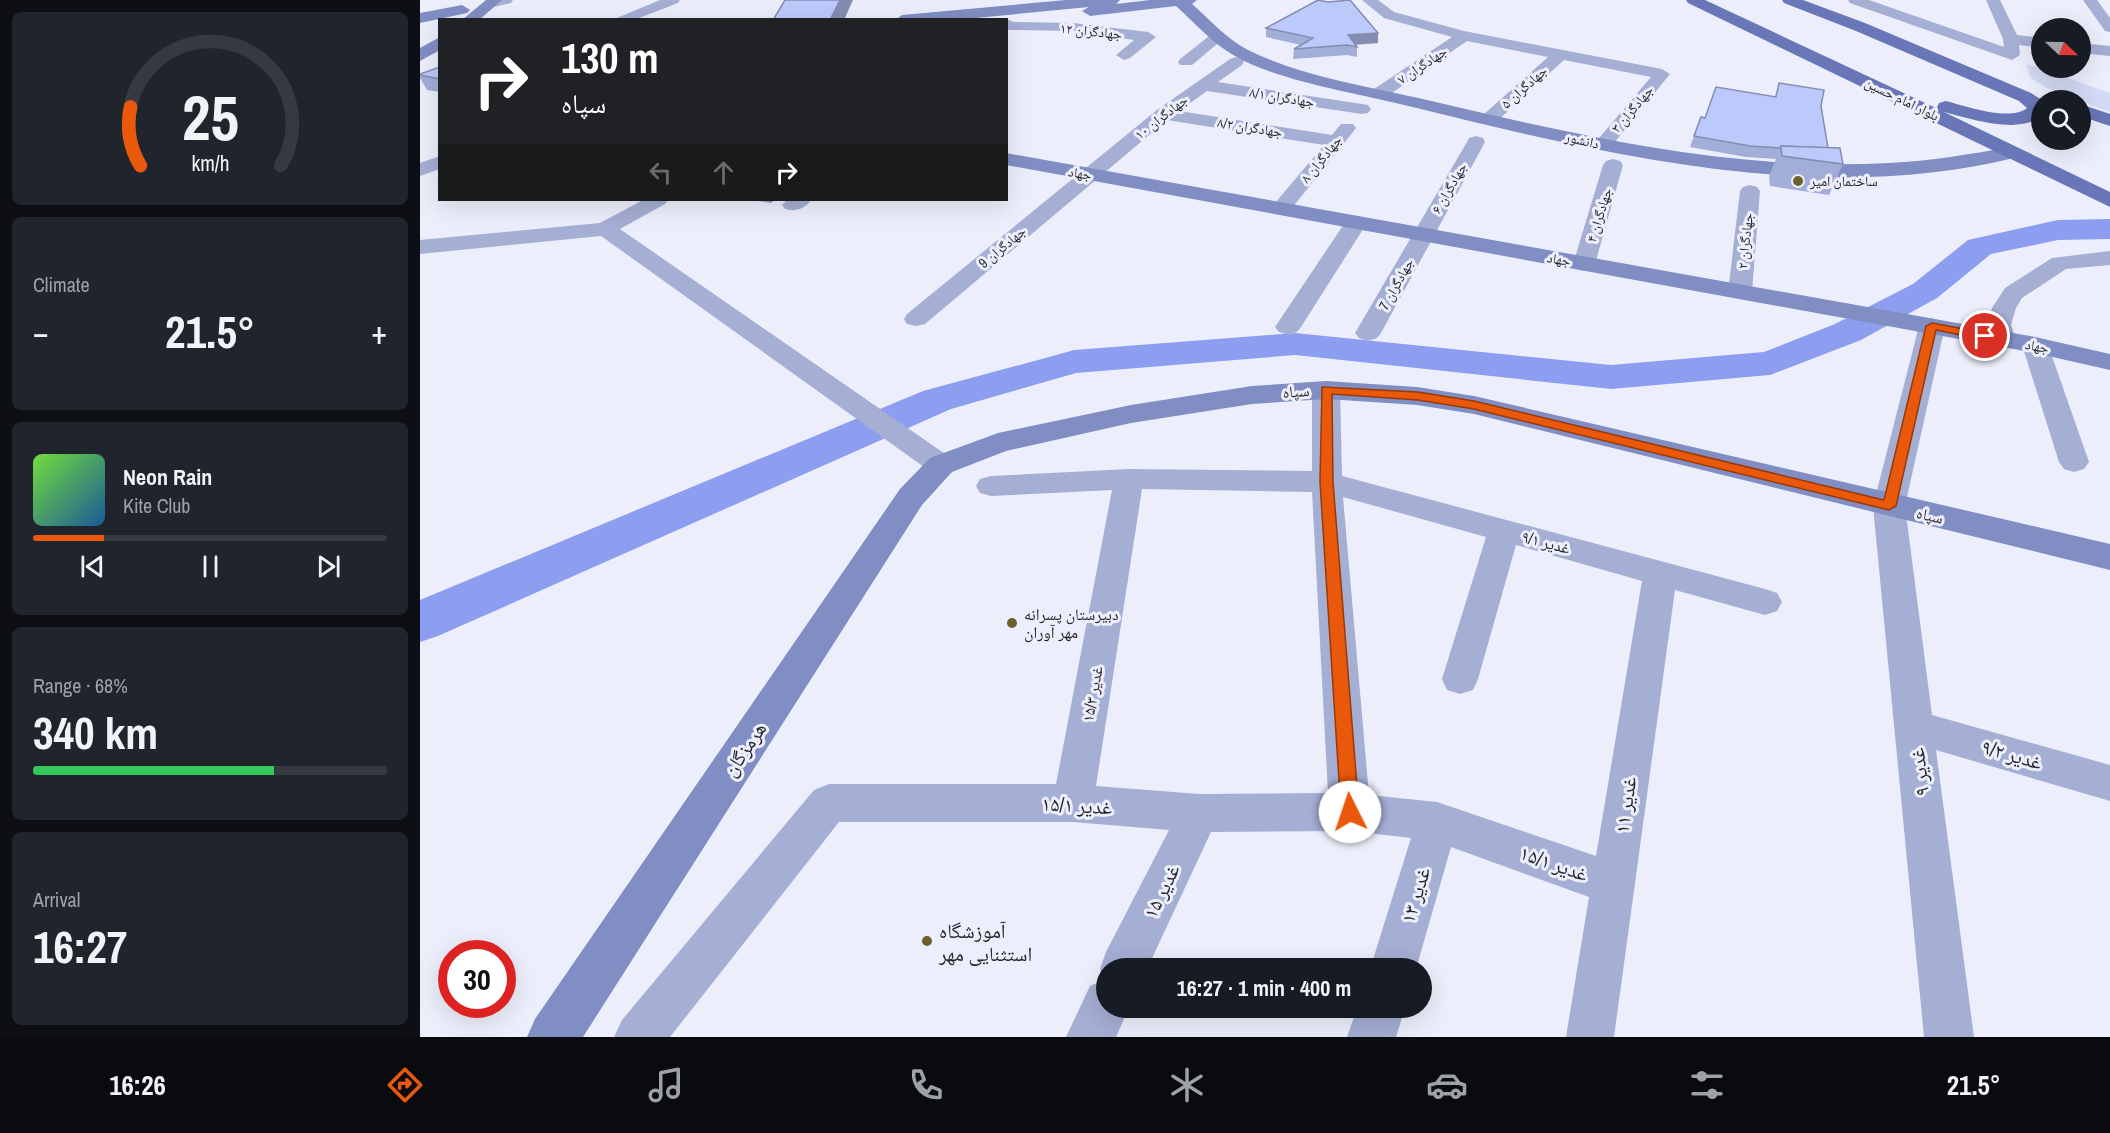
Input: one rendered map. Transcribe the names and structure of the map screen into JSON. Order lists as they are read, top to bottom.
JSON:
{
  "streets": {
    "main road": ["بلوار امام حسین"],
    "street": [
      "جهادگران ۱۲",
      "جهادگران ۷",
      "جهادگران ۵",
      "جهادگران ۸/۱",
      "جهادگران ۳",
      "جهادگران ۱۰",
      "جهادگران ۸/۲",
      "دانشور",
      "جهادگران ۸",
      "جهاد",
      "جهادگران ۶",
      "جهادگران ۴",
      "جهادگران ۲",
      "جهادگران 9",
      "جهادگران 7",
      "سپاه",
      "غدیر ۹/۱",
      "غدیر ۱۵/۳",
      "هرمزگان",
      "غدیر ۹/۲",
      "غدیر ۹",
      "غدیر ۱۵/۱",
      "غدیر ۱۱",
      "غدیر ۱۵",
      "غدیر ۱۳"
    ]
  },
  "crossings": [
    ["جهادگران ۷", "دانشور"],
    ["جهادگران ۵", "جهادگران ۳"],
    ["جهادگران ۵", "دانشور"],
    ["جهادگران ۸/۱", "جهادگران ۱۰"],
    ["جهادگران ۸/۱", "جهادگران ۸"],
    ["بلوار امام حسین", "دانشور"],
    ["جهادگران ۳", "دانشور"],
    ["جهادگران ۱۰", "جهادگران ۸/۲"],
    ["جهادگران ۱۰", "جهاد"],
    ["جهادگران ۱۰", "جهادگران 9"],
    ["جهادگران ۸/۲", "جهادگران ۸"],
    ["جهادگران ۸", "جهاد"],
    ["جهاد", "جهادگران ۶"],
    ["جهاد", "جهادگران ۴"],
    ["جهاد", "جهادگران ۲"],
    ["جهاد", "جهادگران 9"],
    ["جهاد", "جهادگران 7"],
    ["جهادگران ۶", "جهادگران 7"],
    ["سپاه", "هرمزگان"],
    ["سپاه", "غدیر ۹"],
    ["غدیر ۹/۱", "غدیر ۱۵/۳"],
    ["غدیر ۹/۱", "غدیر ۱۱"],
    ["غدیر ۱۵/۳", "غدیر ۱۵/۱"],
    ["غدیر ۹/۲", "غدیر ۹"],
    ["غدیر ۱۵/۱", "غدیر ۱۱"],
    ["غدیر ۱۵/۱", "غدیر ۱۵"],
    ["غدیر ۱۵/۱", "غدیر ۱۳"]
  ],
  "places": ["ساختمان امیر", "دبیرستان پسرانه مهر آوران", "آموزشگاه استثنایی مهر"],
  "north": "right",
  "page": {
    "turn": ["130 m", "سپاه"],
    "tile": [
      "Climate",
      ["Range · 68%", "340 km"],
      ["Arrival", "16:27"]
    ],
    "heat": ["−", "21.5°", "+"],
    "song": ["Neon Rain", "Kite Club"],
    "limit": "30",
    "trip": "16:27 · 1 min · 400 m",
    "tabs": ["16:26", "21.5°"],
    "gauge": ["25", "km/h"]
  }
}
